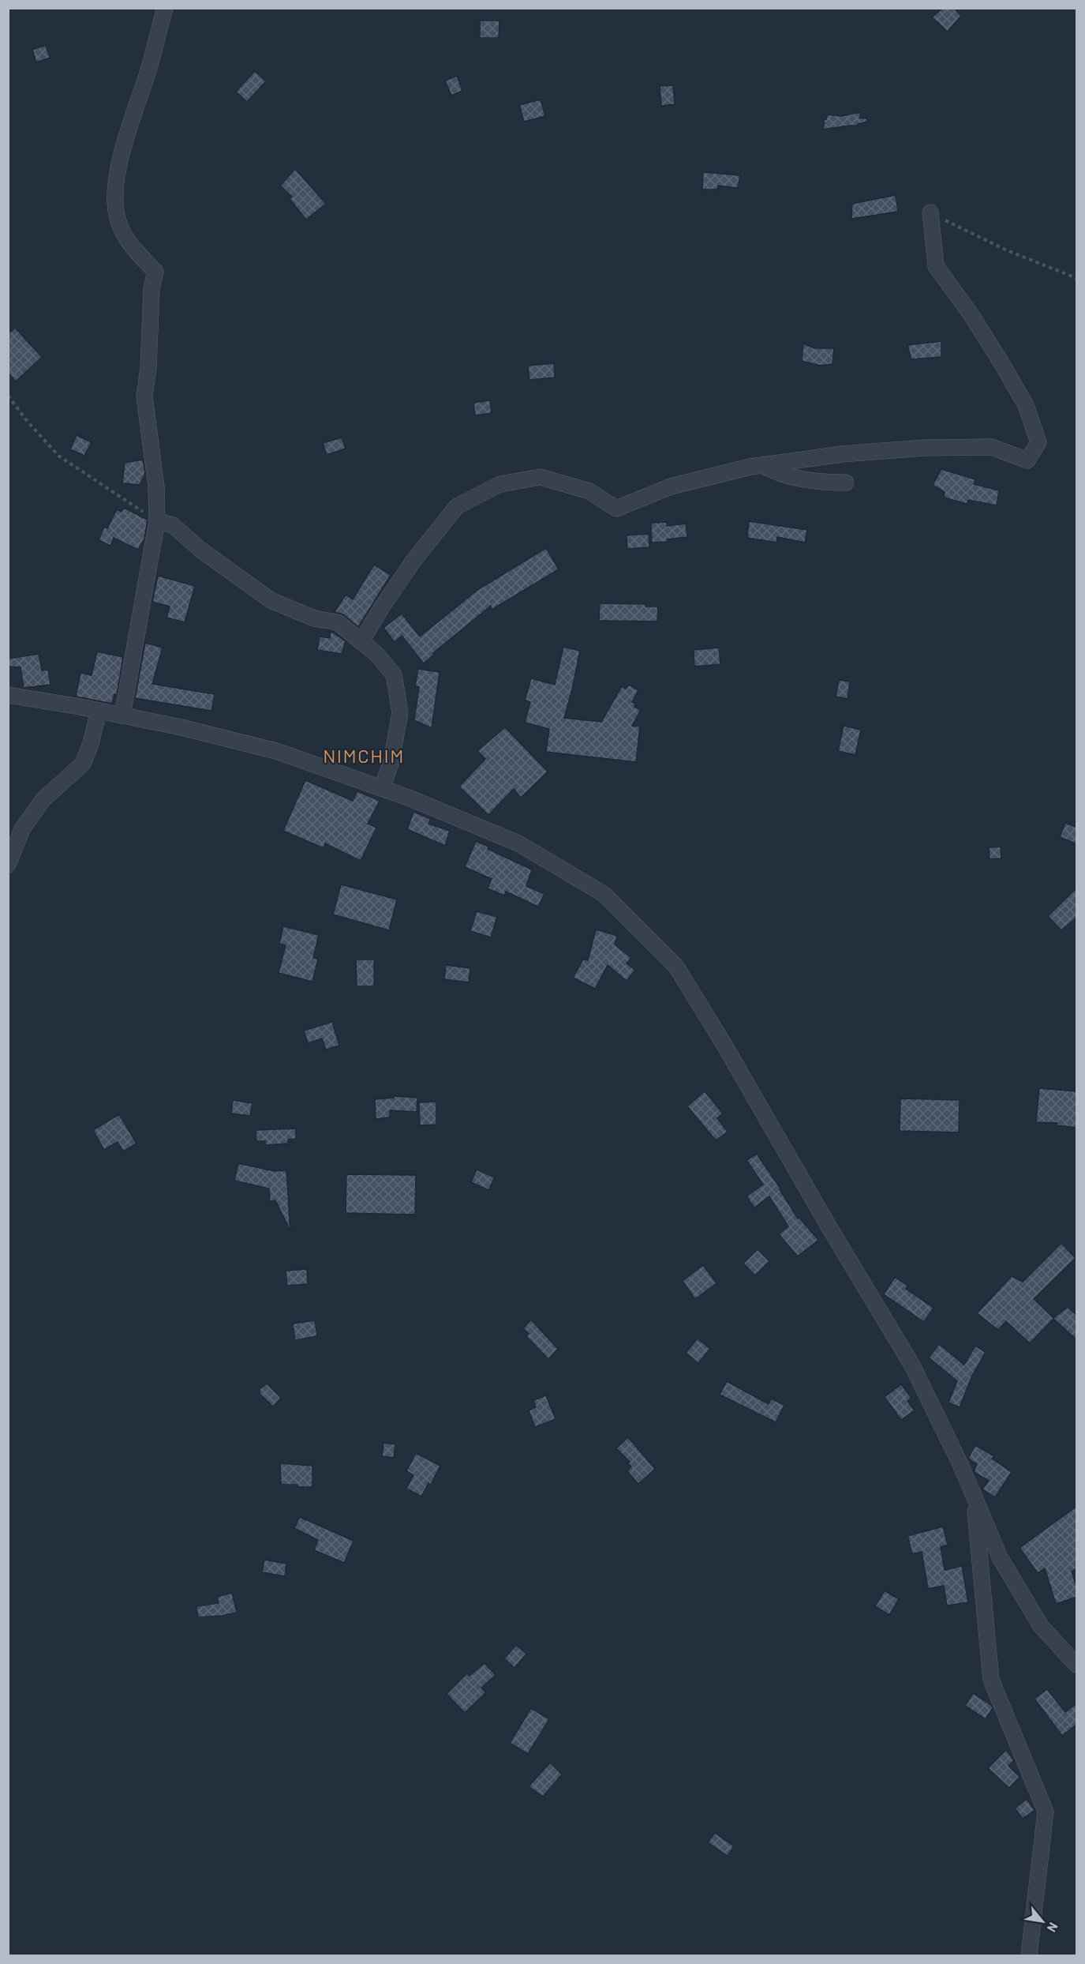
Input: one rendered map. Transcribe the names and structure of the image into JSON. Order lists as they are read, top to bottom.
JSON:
{
  "districts": ["NIMCHIM"],
  "north": "bottom right"
}
